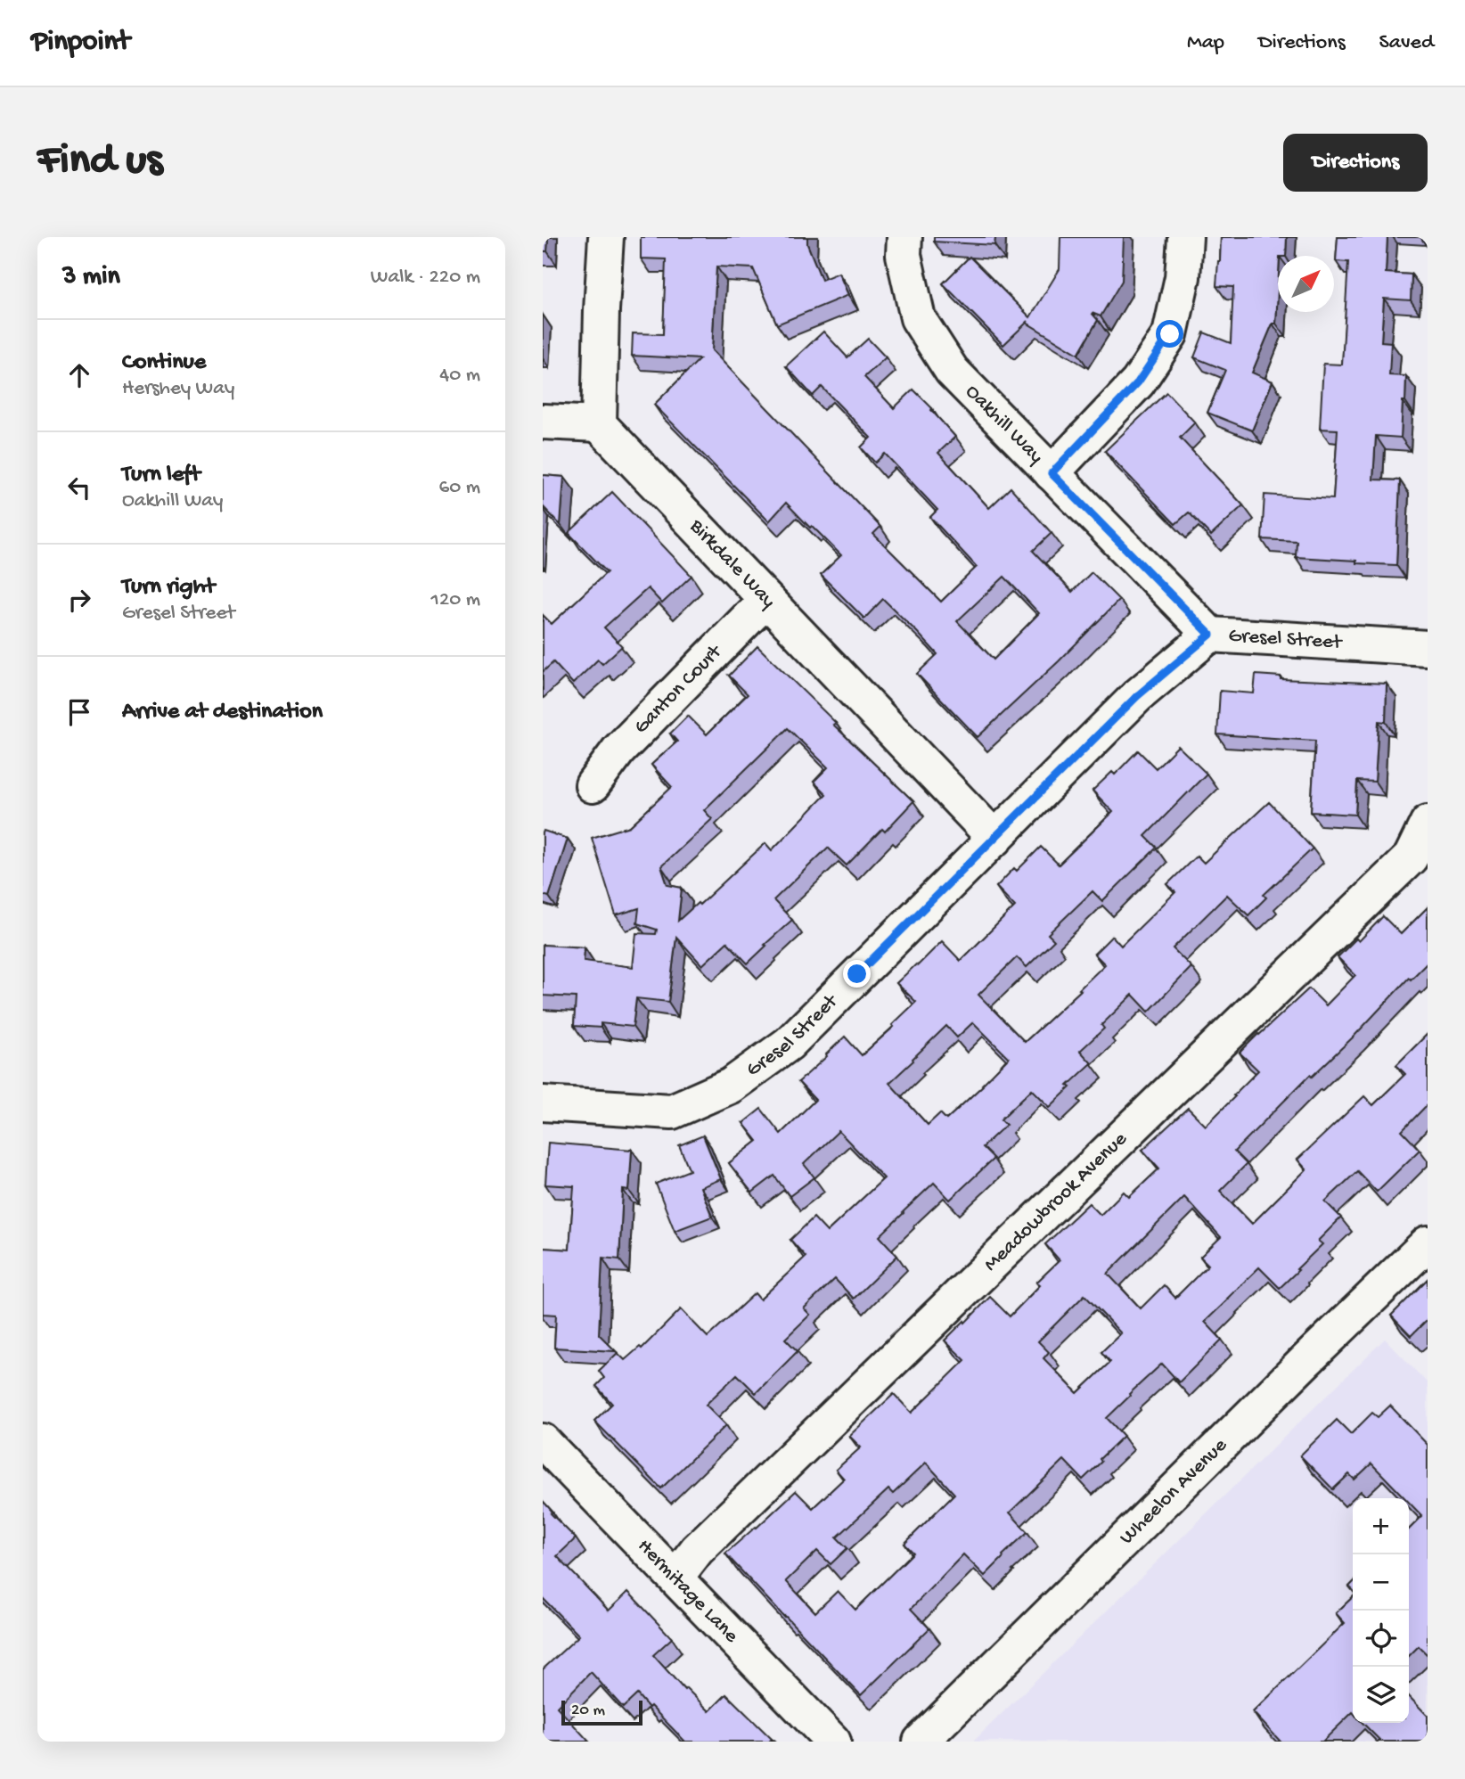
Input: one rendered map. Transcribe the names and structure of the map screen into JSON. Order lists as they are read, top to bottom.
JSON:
{
  "streets": {
    "street": [
      "Oakhill Way",
      "Birkdale Way",
      "Gresel Street",
      "Ganton Court",
      "Meadowbrook Avenue",
      "Wheelon Avenue",
      "Hermitage Lane"
    ]
  },
  "crossings": [
    ["Oakhill Way", "Gresel Street"],
    ["Birkdale Way", "Gresel Street"],
    ["Birkdale Way", "Ganton Court"],
    ["Meadowbrook Avenue", "Hermitage Lane"]
  ],
  "scale_bar": "20 m",
  "north": "top right",
  "page": {
    "header": "Pinpoint",
    "nav": ["Map", "Directions", "Saved"],
    "buttons": "Directions",
    "title": "Find us",
    "heading": ["3 min", "Walk · 220 m"],
    "list": [
      ["Continue", "Hershey Way", "40 m"],
      ["Turn left", "Oakhill Way", "60 m"],
      ["Turn right", "Gresel Street", "120 m"],
      "Arrive at destination"
    ],
    "map_buttons": ["+", "−"],
    "scale": "20 m"
  }
}
